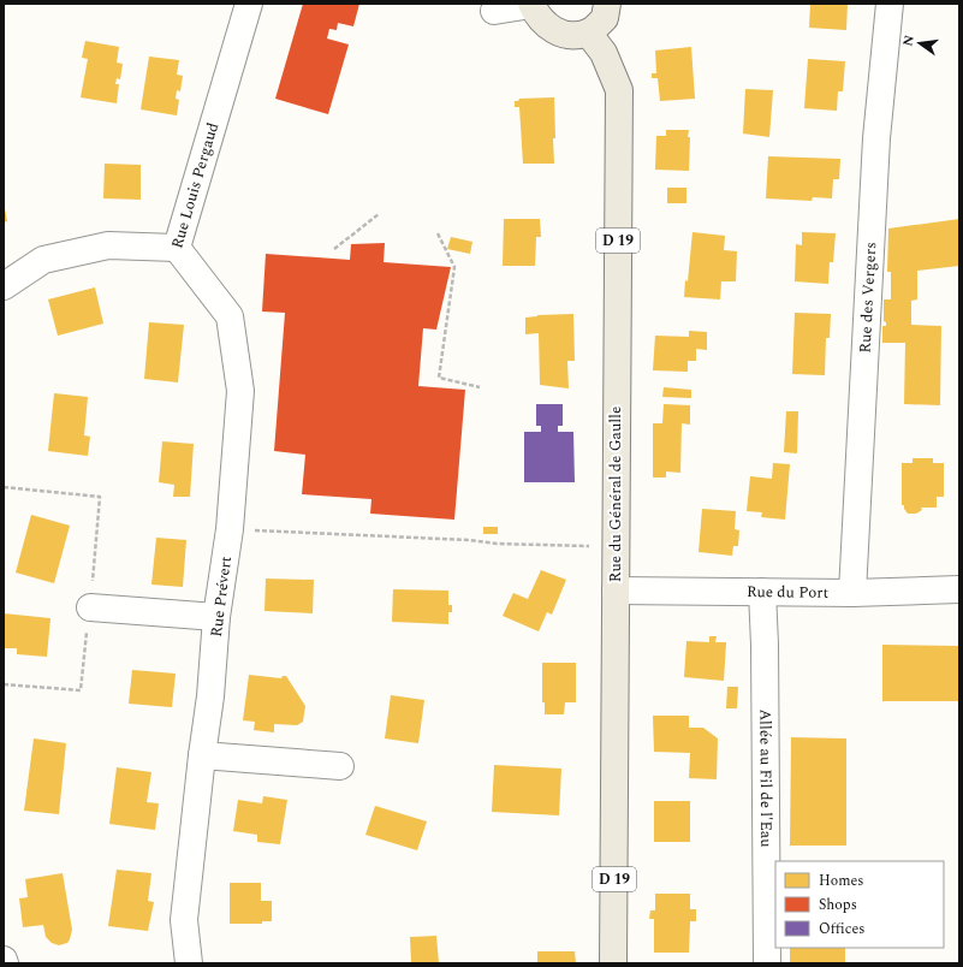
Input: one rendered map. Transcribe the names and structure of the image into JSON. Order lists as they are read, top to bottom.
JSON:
{
  "streets": {
    "main road": ["D 19", "Rue du Général de Gaulle"],
    "street": [
      "Rue Louis Pergaud",
      "Rue des Vergers",
      "Rue du Port",
      "Rue Prévert",
      "Allée au Fil de l'Eau"
    ]
  },
  "crossings": [
    ["Rue Louis Pergaud", "Rue Prévert"],
    ["Rue des Vergers", "Rue du Port"],
    ["Rue du Général de Gaulle", "Rue du Port"],
    ["Rue du Port", "Allée au Fil de l'Eau"]
  ],
  "legend": ["Homes", "Shops", "Offices"],
  "north": "left"
}
